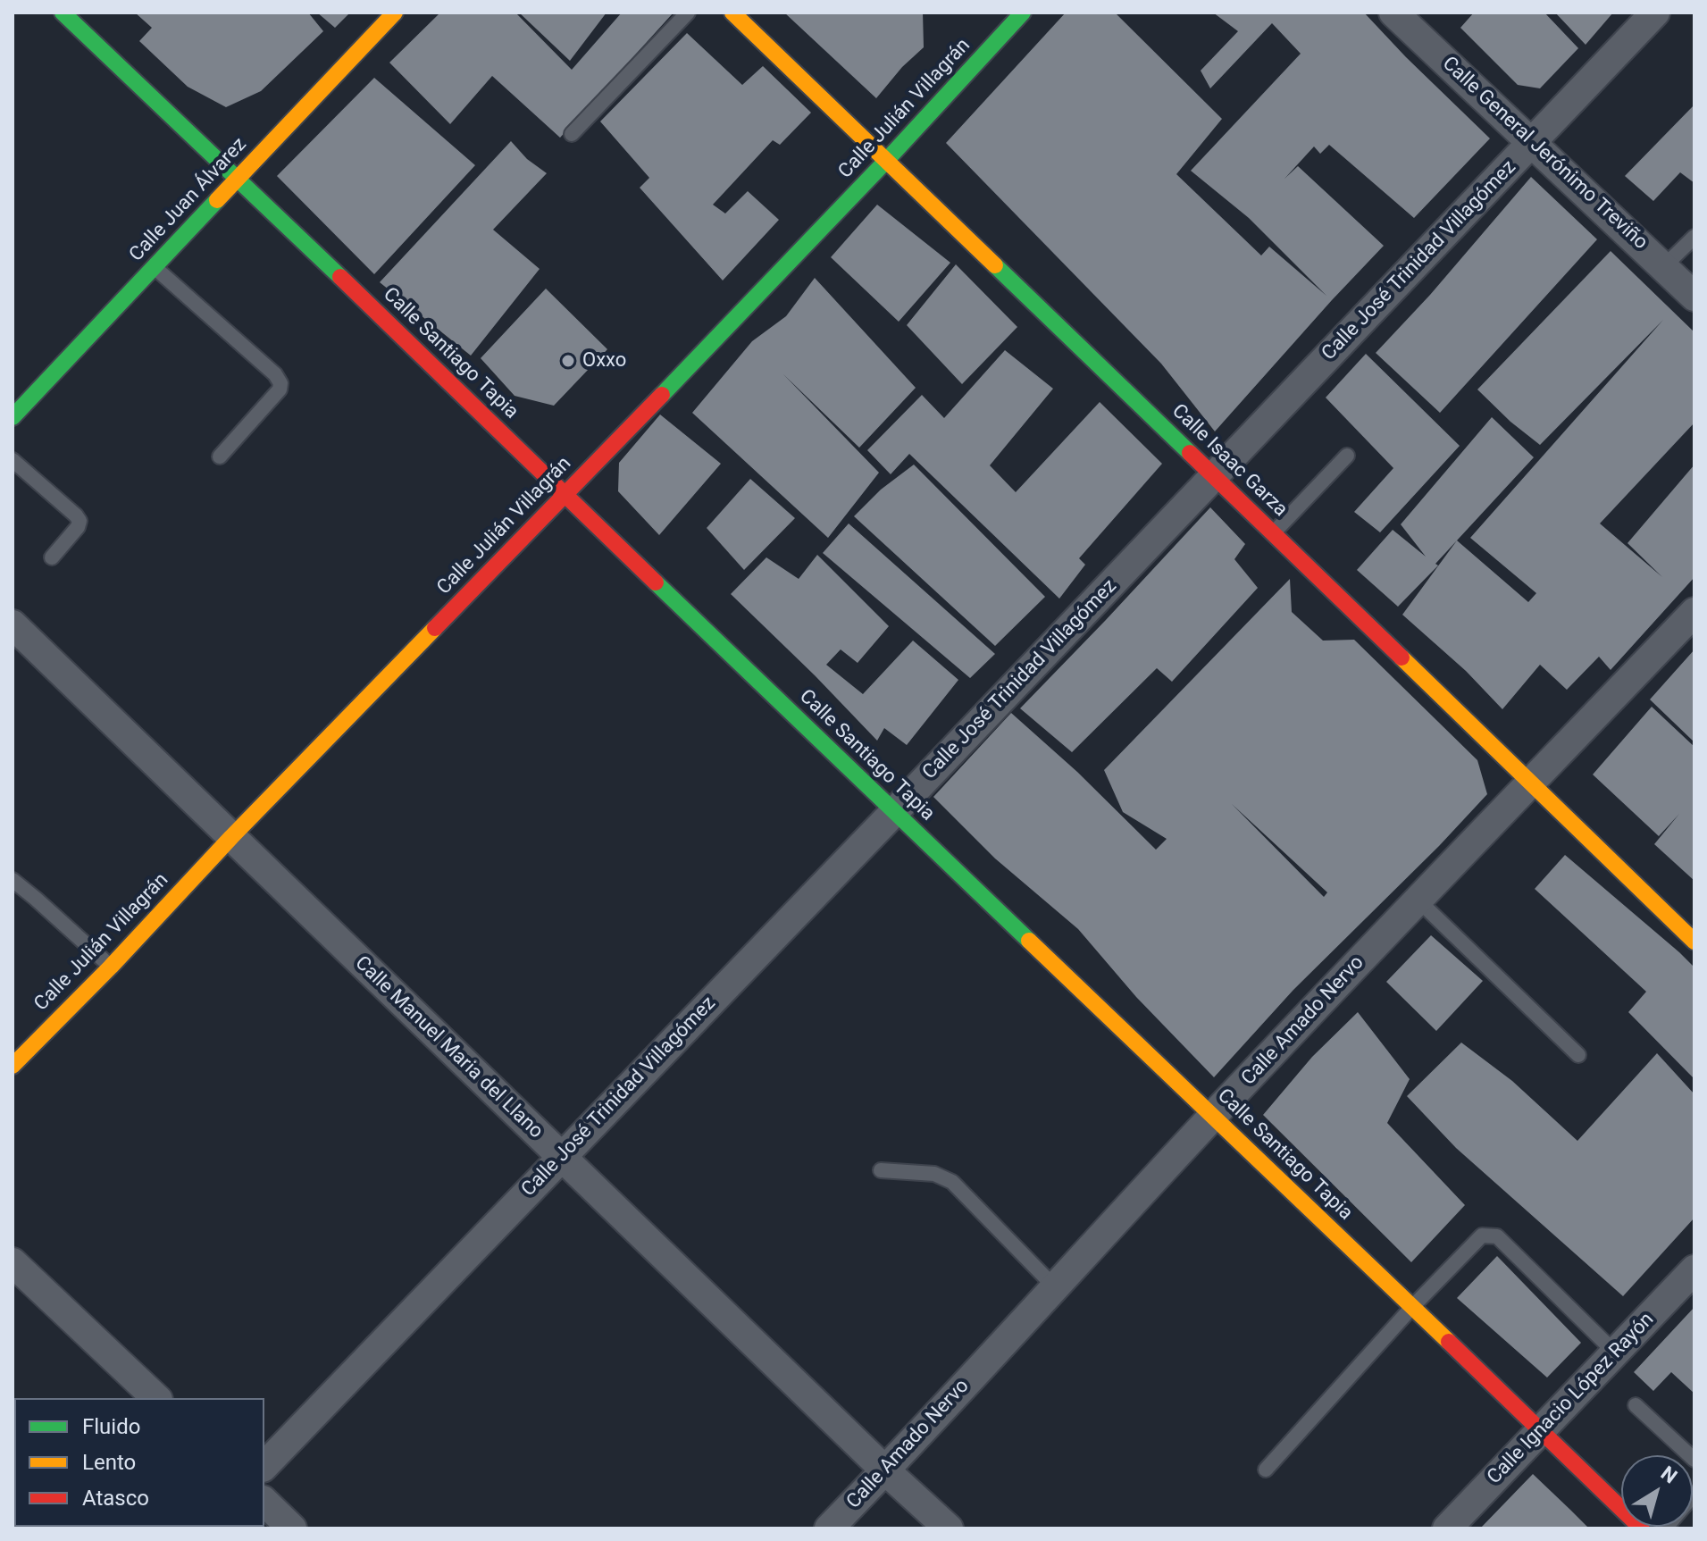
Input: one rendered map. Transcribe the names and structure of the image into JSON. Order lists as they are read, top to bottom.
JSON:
{
  "streets": {
    "street": [
      "Calle Julián Villagrán",
      "Calle General Jerónimo Treviño",
      "Calle Juan Álvarez",
      "Calle José Trinidad Villagómez",
      "Calle Santiago Tapia",
      "Calle Isaac Garza",
      "Calle Amado Nervo",
      "Calle Manuel Maria del Llano",
      "Calle Ignacio López Rayón"
    ]
  },
  "crossings": [
    ["Calle Julián Villagrán", "Calle Santiago Tapia"],
    ["Calle Julián Villagrán", "Calle Isaac Garza"],
    ["Calle Julián Villagrán", "Calle Manuel Maria del Llano"],
    ["Calle General Jerónimo Treviño", "Calle José Trinidad Villagómez"],
    ["Calle Juan Álvarez", "Calle Santiago Tapia"],
    ["Calle José Trinidad Villagómez", "Calle Santiago Tapia"],
    ["Calle José Trinidad Villagómez", "Calle Isaac Garza"],
    ["Calle José Trinidad Villagómez", "Calle Manuel Maria del Llano"],
    ["Calle Santiago Tapia", "Calle Amado Nervo"],
    ["Calle Santiago Tapia", "Calle Ignacio López Rayón"],
    ["Calle Isaac Garza", "Calle Amado Nervo"],
    ["Calle Amado Nervo", "Calle Manuel Maria del Llano"]
  ],
  "places": ["Oxxo"],
  "legend": ["Fluido", "Lento", "Atasco"],
  "north": "top right"
}
